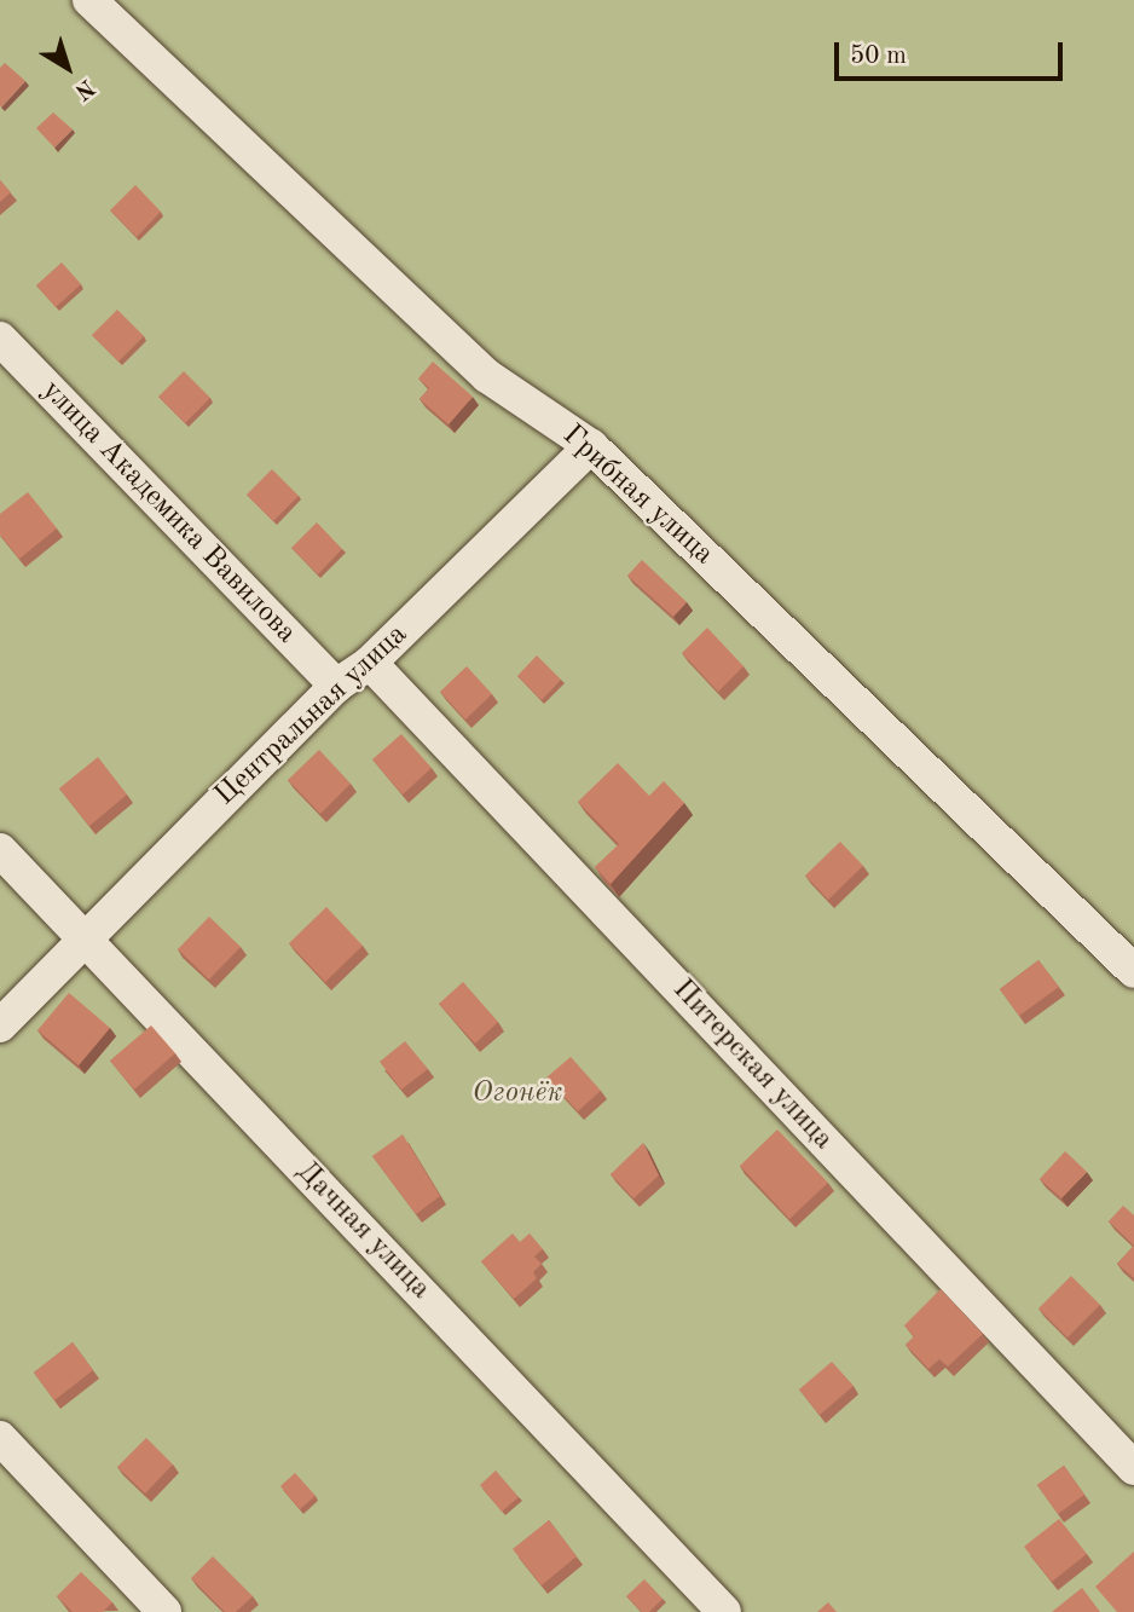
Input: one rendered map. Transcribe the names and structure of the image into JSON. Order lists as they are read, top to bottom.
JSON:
{
  "streets": {
    "street": [
      "Грибная улица",
      "улица Академика Вавилова",
      "Центральная улица",
      "Питерская улица",
      "Дачная улица"
    ]
  },
  "crossings": [
    ["Грибная улица", "Центральная улица"],
    ["улица Академика Вавилова", "Центральная улица"],
    ["Центральная улица", "Питерская улица"],
    ["Центральная улица", "Дачная улица"]
  ],
  "parks": ["Огонёк"],
  "scale_bar": "50 m",
  "north": "bottom right"
}
